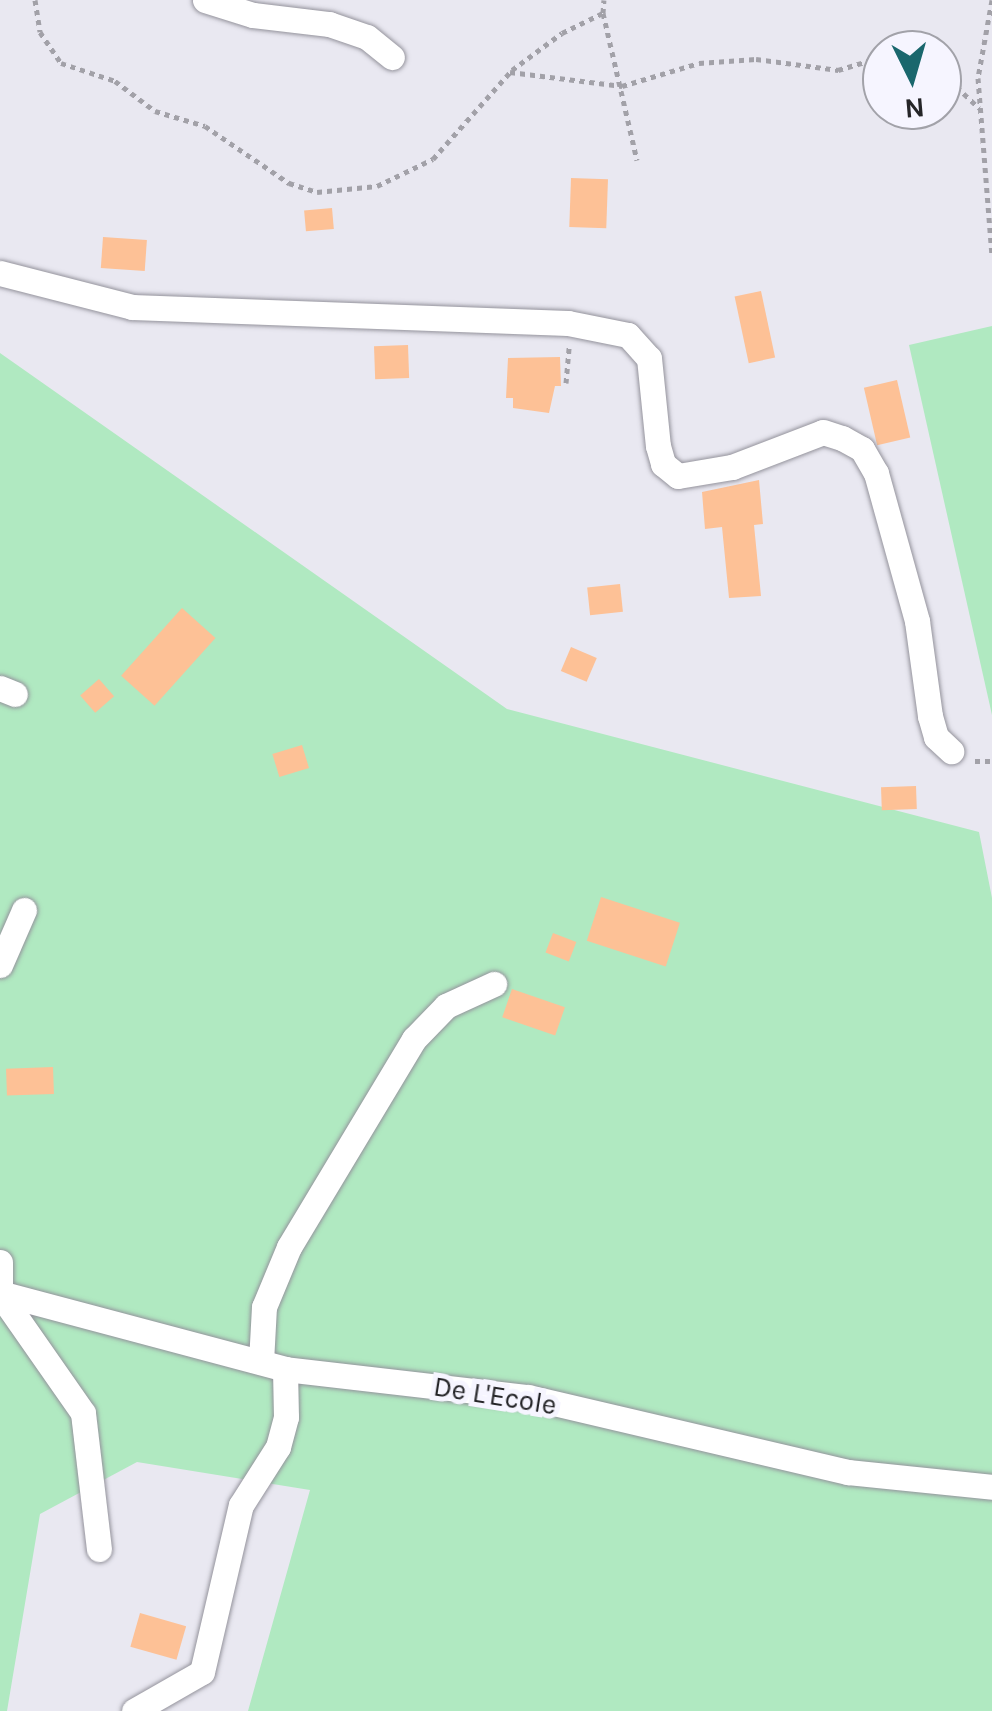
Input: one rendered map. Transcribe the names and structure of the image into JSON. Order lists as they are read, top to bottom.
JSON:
{
  "streets": {
    "street": ["De L'Ecole"]
  },
  "north": "bottom"
}
